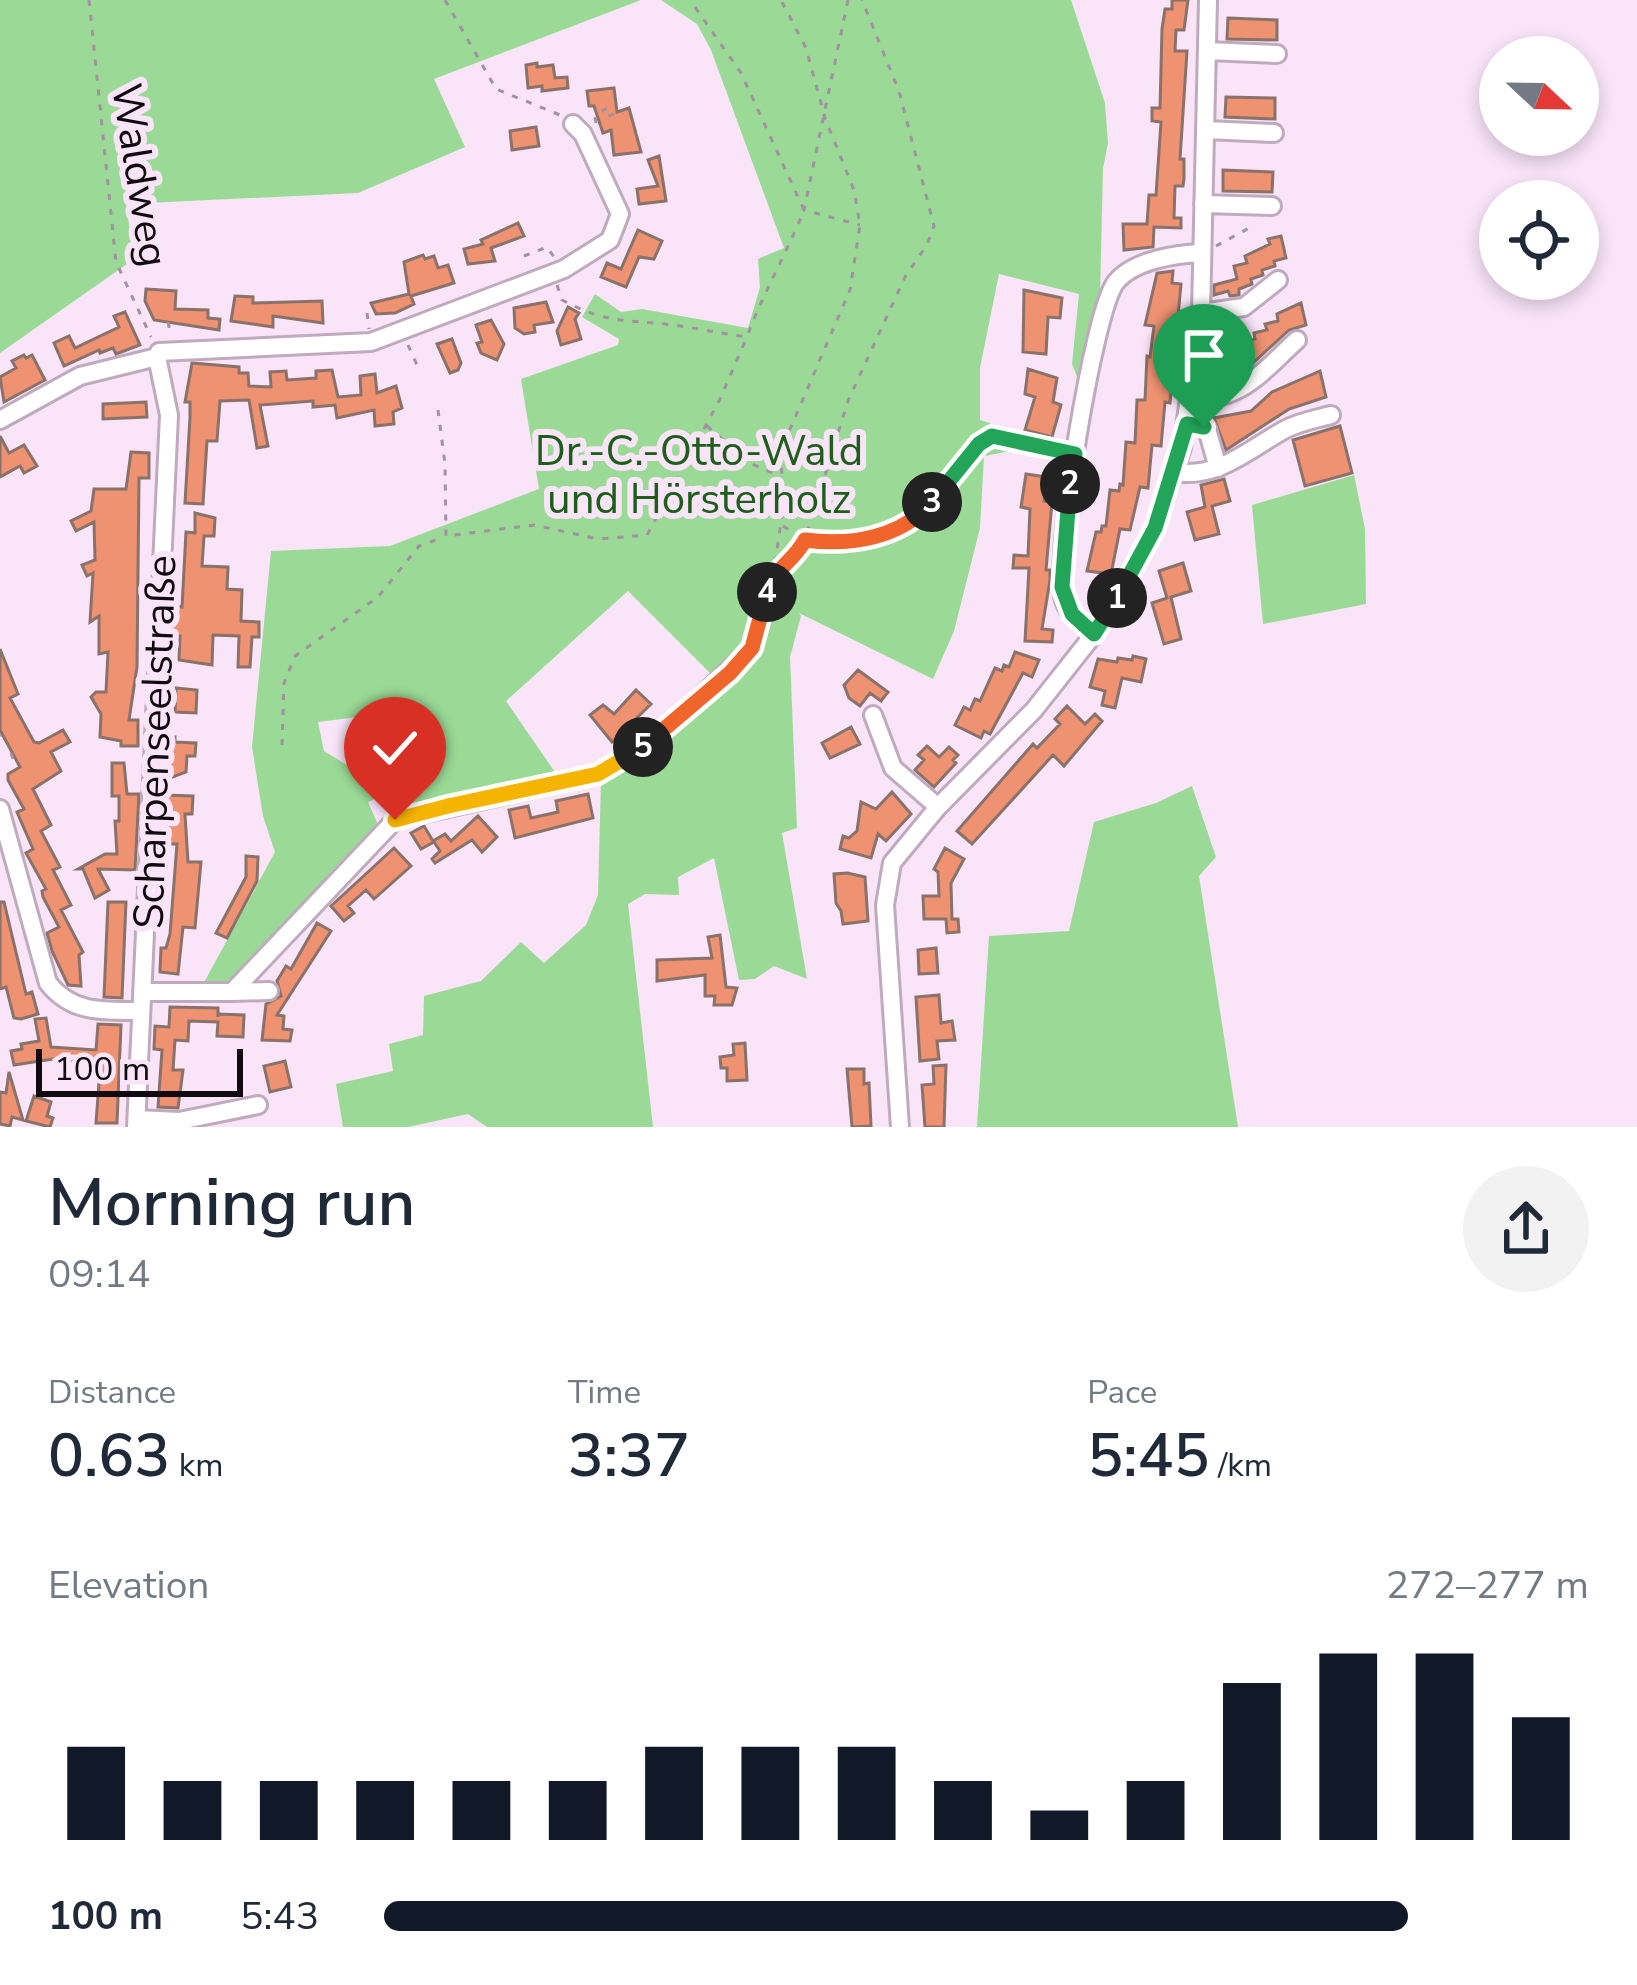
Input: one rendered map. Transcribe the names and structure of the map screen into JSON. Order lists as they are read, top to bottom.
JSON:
{
  "streets": {
    "street": ["Scharpenseelstraße"],
    "path": ["Waldweg"]
  },
  "crossings": [
    ["Waldweg", "Scharpenseelstraße"]
  ],
  "parks": ["Dr.-C.-Otto-Wald und Hörsterholz"],
  "scale_bar": "100 m",
  "north": "right",
  "page": {
    "pins": [
      "2",
      "3",
      "4",
      "1",
      "5"
    ],
    "scale": "100 m",
    "heading": ["Morning run", "09:14"],
    "stats": [
      ["Distance", "0.63 km"],
      ["Time", "3:37"],
      ["Pace", "5:45 /km"]
    ],
    "chart": ["Elevation", "272–277 m"],
    "list": [
      {
        "name": "100 m",
        "note": "5:43"
      }
    ]
  }
}
